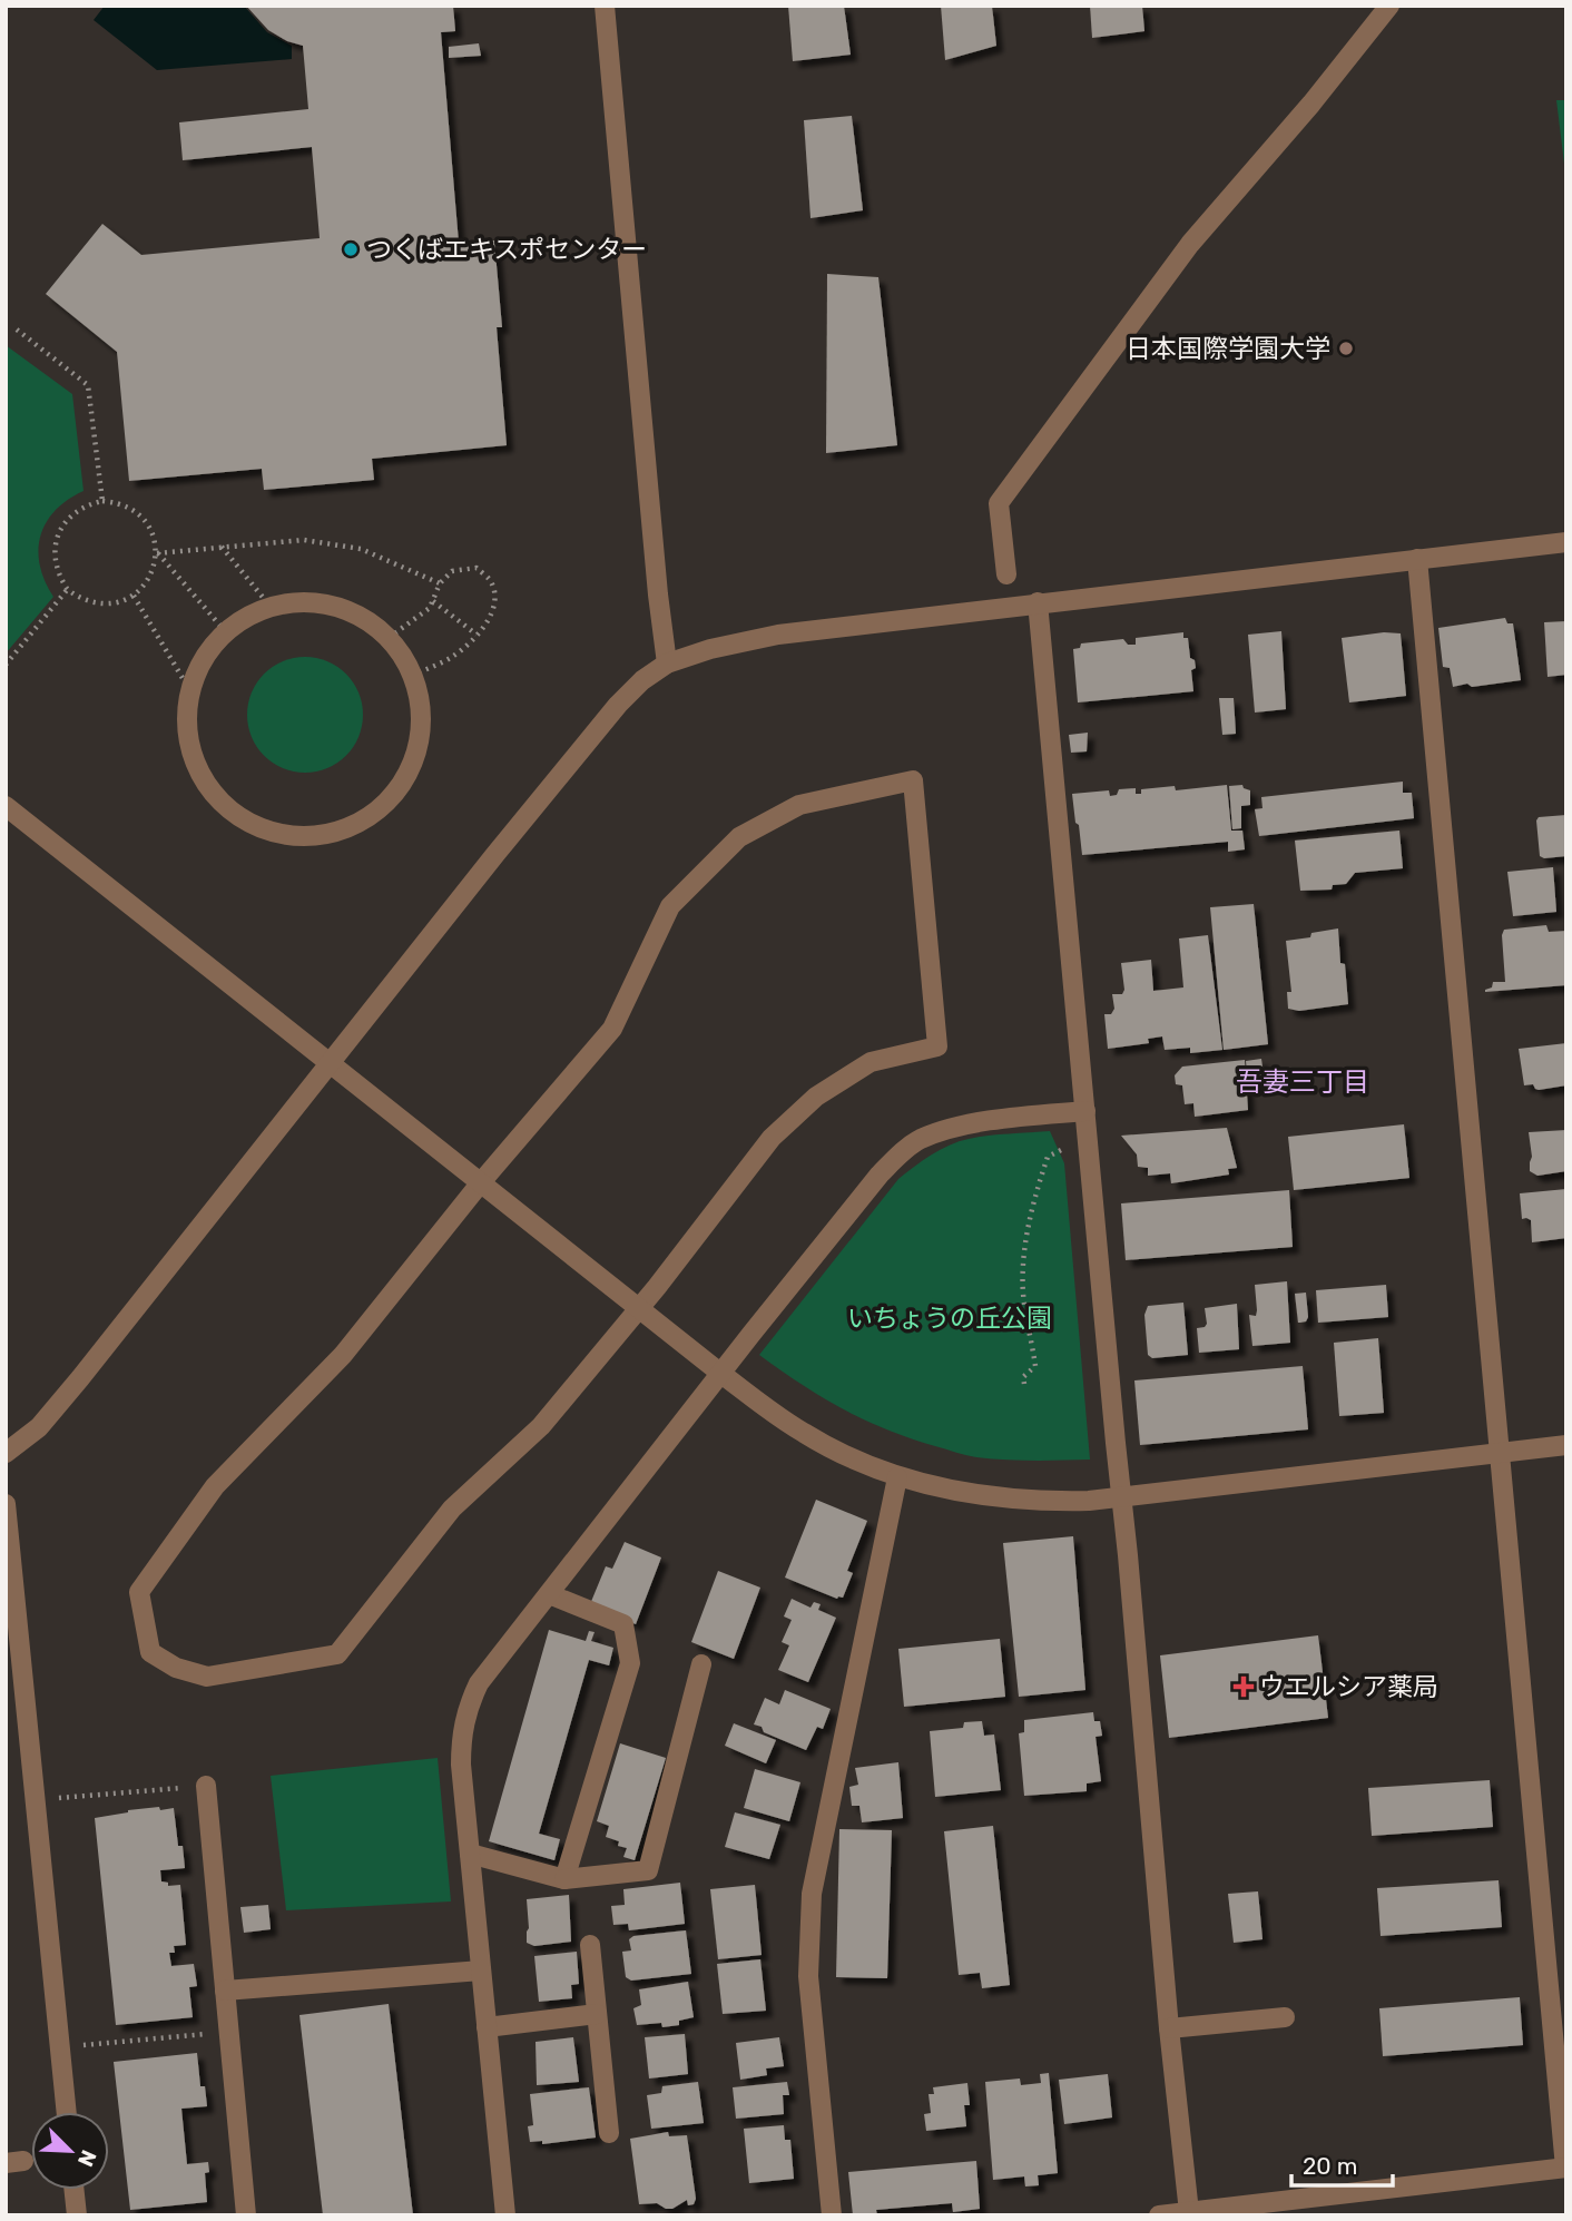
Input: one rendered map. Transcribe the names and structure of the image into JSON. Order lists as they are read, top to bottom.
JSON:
{
  "districts": ["吾妻三丁目"],
  "parks": ["いちょうの丘公園"],
  "places": {
    "other": ["つくばエキスポセンター", "日本国際学園大学"],
    "health": ["ウエルシア薬局"]
  },
  "scale_bar": "20 m",
  "north": "bottom right"
}
